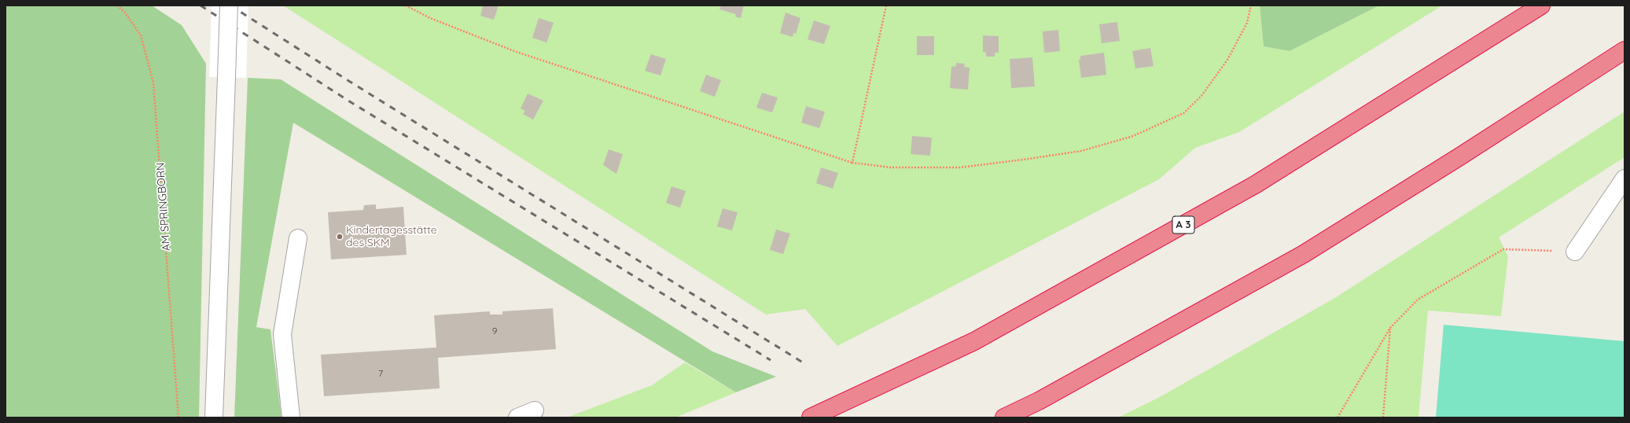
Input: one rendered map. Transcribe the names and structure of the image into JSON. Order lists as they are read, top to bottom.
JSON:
{
  "streets": {
    "highway": ["A 3"],
    "path": ["AM SPRINGBORN"]
  },
  "places": ["Kindertagesstätte des SKM"],
  "house_numbers": ["9", "7"]
}
